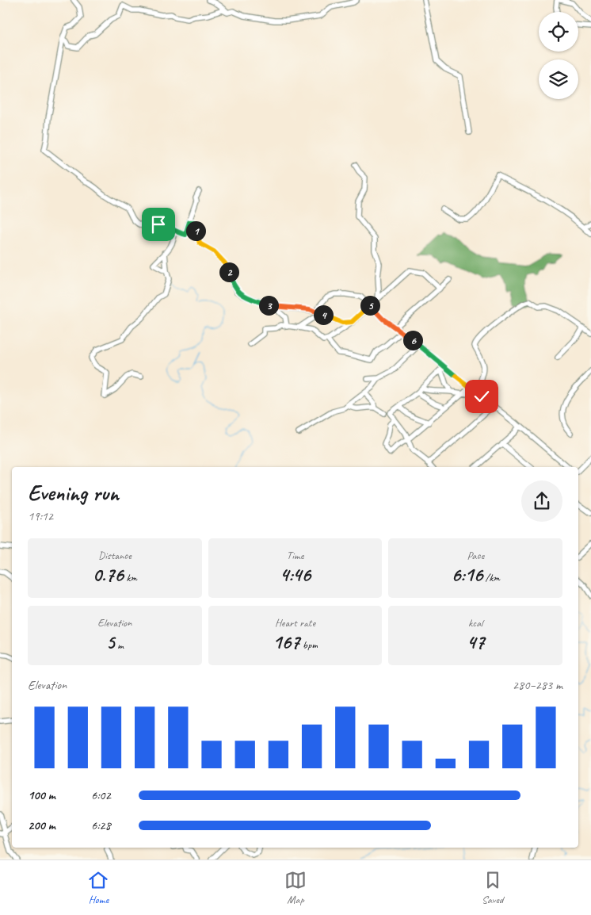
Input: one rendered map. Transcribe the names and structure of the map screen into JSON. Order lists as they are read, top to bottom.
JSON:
{
  "page": {
    "pins": [
      "1",
      "2",
      "3",
      "5",
      "4",
      "6"
    ],
    "heading": ["Evening run", "19:12"],
    "stats": [
      ["Distance", "0.76 km"],
      ["Time", "4:46"],
      ["Pace", "6:16 /km"],
      ["Elevation", "5 m"],
      ["Heart rate", "167 bpm"],
      ["kcal", "47"]
    ],
    "chart": ["Elevation", "280–283 m"],
    "list": [
      {
        "name": "100 m",
        "note": "6:02"
      },
      {
        "name": "200 m",
        "note": "6:28"
      }
    ],
    "tabs": ["Home", "Map", "Saved"]
  }
}
